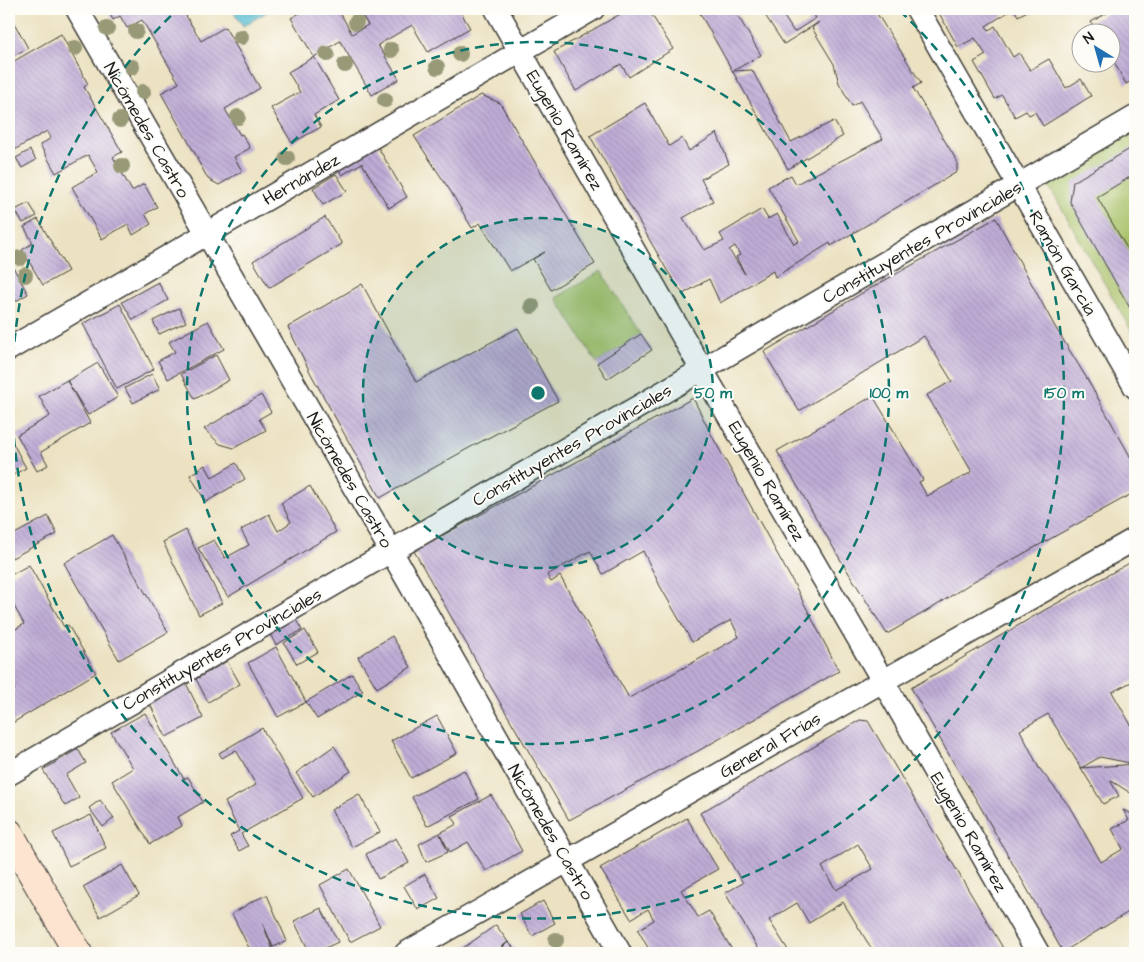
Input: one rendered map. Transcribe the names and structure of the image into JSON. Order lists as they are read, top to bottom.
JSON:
{
  "streets": {
    "street": [
      "Nicómedes Castro",
      "Eugenio Ramírez",
      "Hernández",
      "Constituyentes Provinciales",
      "Ramón García",
      "General Frías"
    ]
  },
  "crossings": [
    ["Nicómedes Castro", "Hernández"],
    ["Nicómedes Castro", "Constituyentes Provinciales"],
    ["Nicómedes Castro", "General Frías"],
    ["Eugenio Ramírez", "Hernández"],
    ["Eugenio Ramírez", "Constituyentes Provinciales"],
    ["Eugenio Ramírez", "General Frías"],
    ["Constituyentes Provinciales", "Ramón García"]
  ],
  "north": "top left",
  "rings": ["50 m", "100 m", "150 m"]
}
